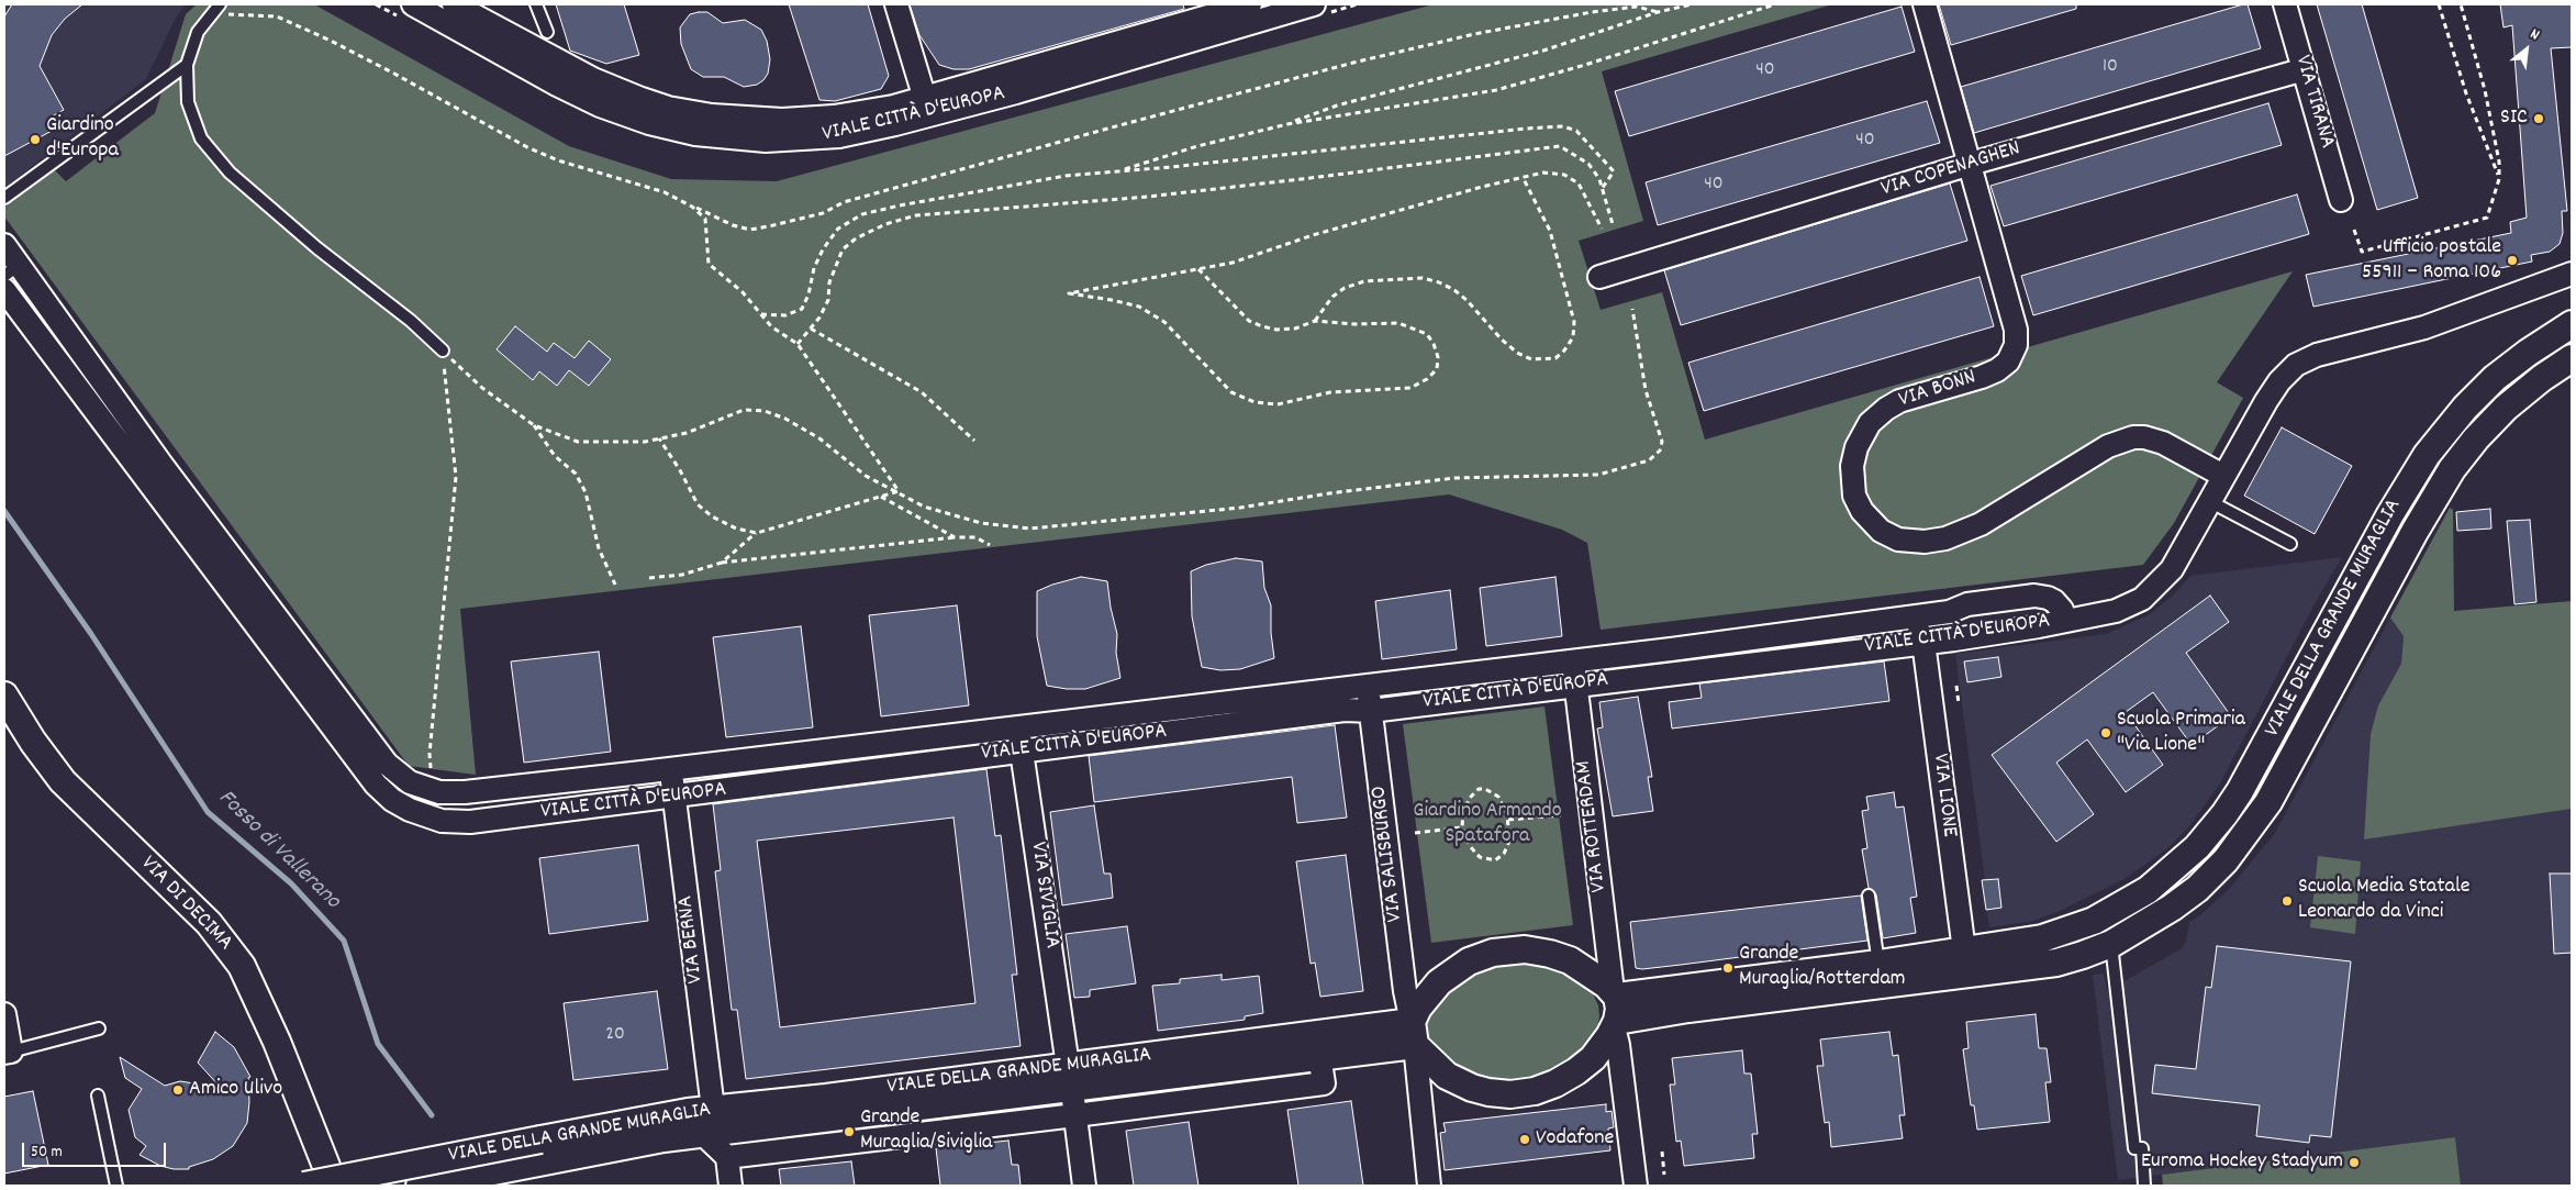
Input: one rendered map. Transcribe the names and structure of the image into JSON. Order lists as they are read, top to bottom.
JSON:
{
  "streets": {
    "street": [
      "VIA TIRANA",
      "VIALE CITTÀ D'EUROPA",
      "VIA COPENAGHEN",
      "VIA BONN",
      "VIALE DELLA GRANDE MURAGLIA",
      "VIA LIONE",
      "VIA ROTTERDAM",
      "VIA SALISBURGO",
      "VIA SIVIGLIA",
      "VIA DI DECIMA",
      "VIA BERNA"
    ]
  },
  "crossings": [
    ["VIA TIRANA", "VIA COPENAGHEN"],
    ["VIALE CITTÀ D'EUROPA", "VIA BONN"],
    ["VIALE CITTÀ D'EUROPA", "VIA LIONE"],
    ["VIALE CITTÀ D'EUROPA", "VIA ROTTERDAM"],
    ["VIALE CITTÀ D'EUROPA", "VIA SALISBURGO"],
    ["VIALE CITTÀ D'EUROPA", "VIA SIVIGLIA"],
    ["VIALE CITTÀ D'EUROPA", "VIA BERNA"],
    ["VIA COPENAGHEN", "VIA BONN"],
    ["VIALE DELLA GRANDE MURAGLIA", "VIA LIONE"],
    ["VIALE DELLA GRANDE MURAGLIA", "VIA ROTTERDAM"],
    ["VIALE DELLA GRANDE MURAGLIA", "VIA SALISBURGO"],
    ["VIALE DELLA GRANDE MURAGLIA", "VIA SIVIGLIA"],
    ["VIALE DELLA GRANDE MURAGLIA", "VIA BERNA"],
    ["VIA ROTTERDAM", "VIA SALISBURGO"]
  ],
  "water": ["Fosso di Vallerano"],
  "parks": ["Giardino Armando Spatafora"],
  "places": [
    "SIC",
    "Giardino d'Europa",
    "Ufficio postale 55911 – Roma 106",
    "Scuola Primaria \"Via Lione\"",
    "Scuola Media Statale Leonardo da Vinci",
    "Grande Muraglia/Rotterdam",
    "Amico Ulivo",
    "Grande Muraglia/Siviglia",
    "Vodafone",
    "Euroma Hockey Stadyum"
  ],
  "house_numbers": [
    "10",
    "40",
    "40",
    "40",
    "20"
  ],
  "scale_bar": "50 m",
  "north": "top right"
}
